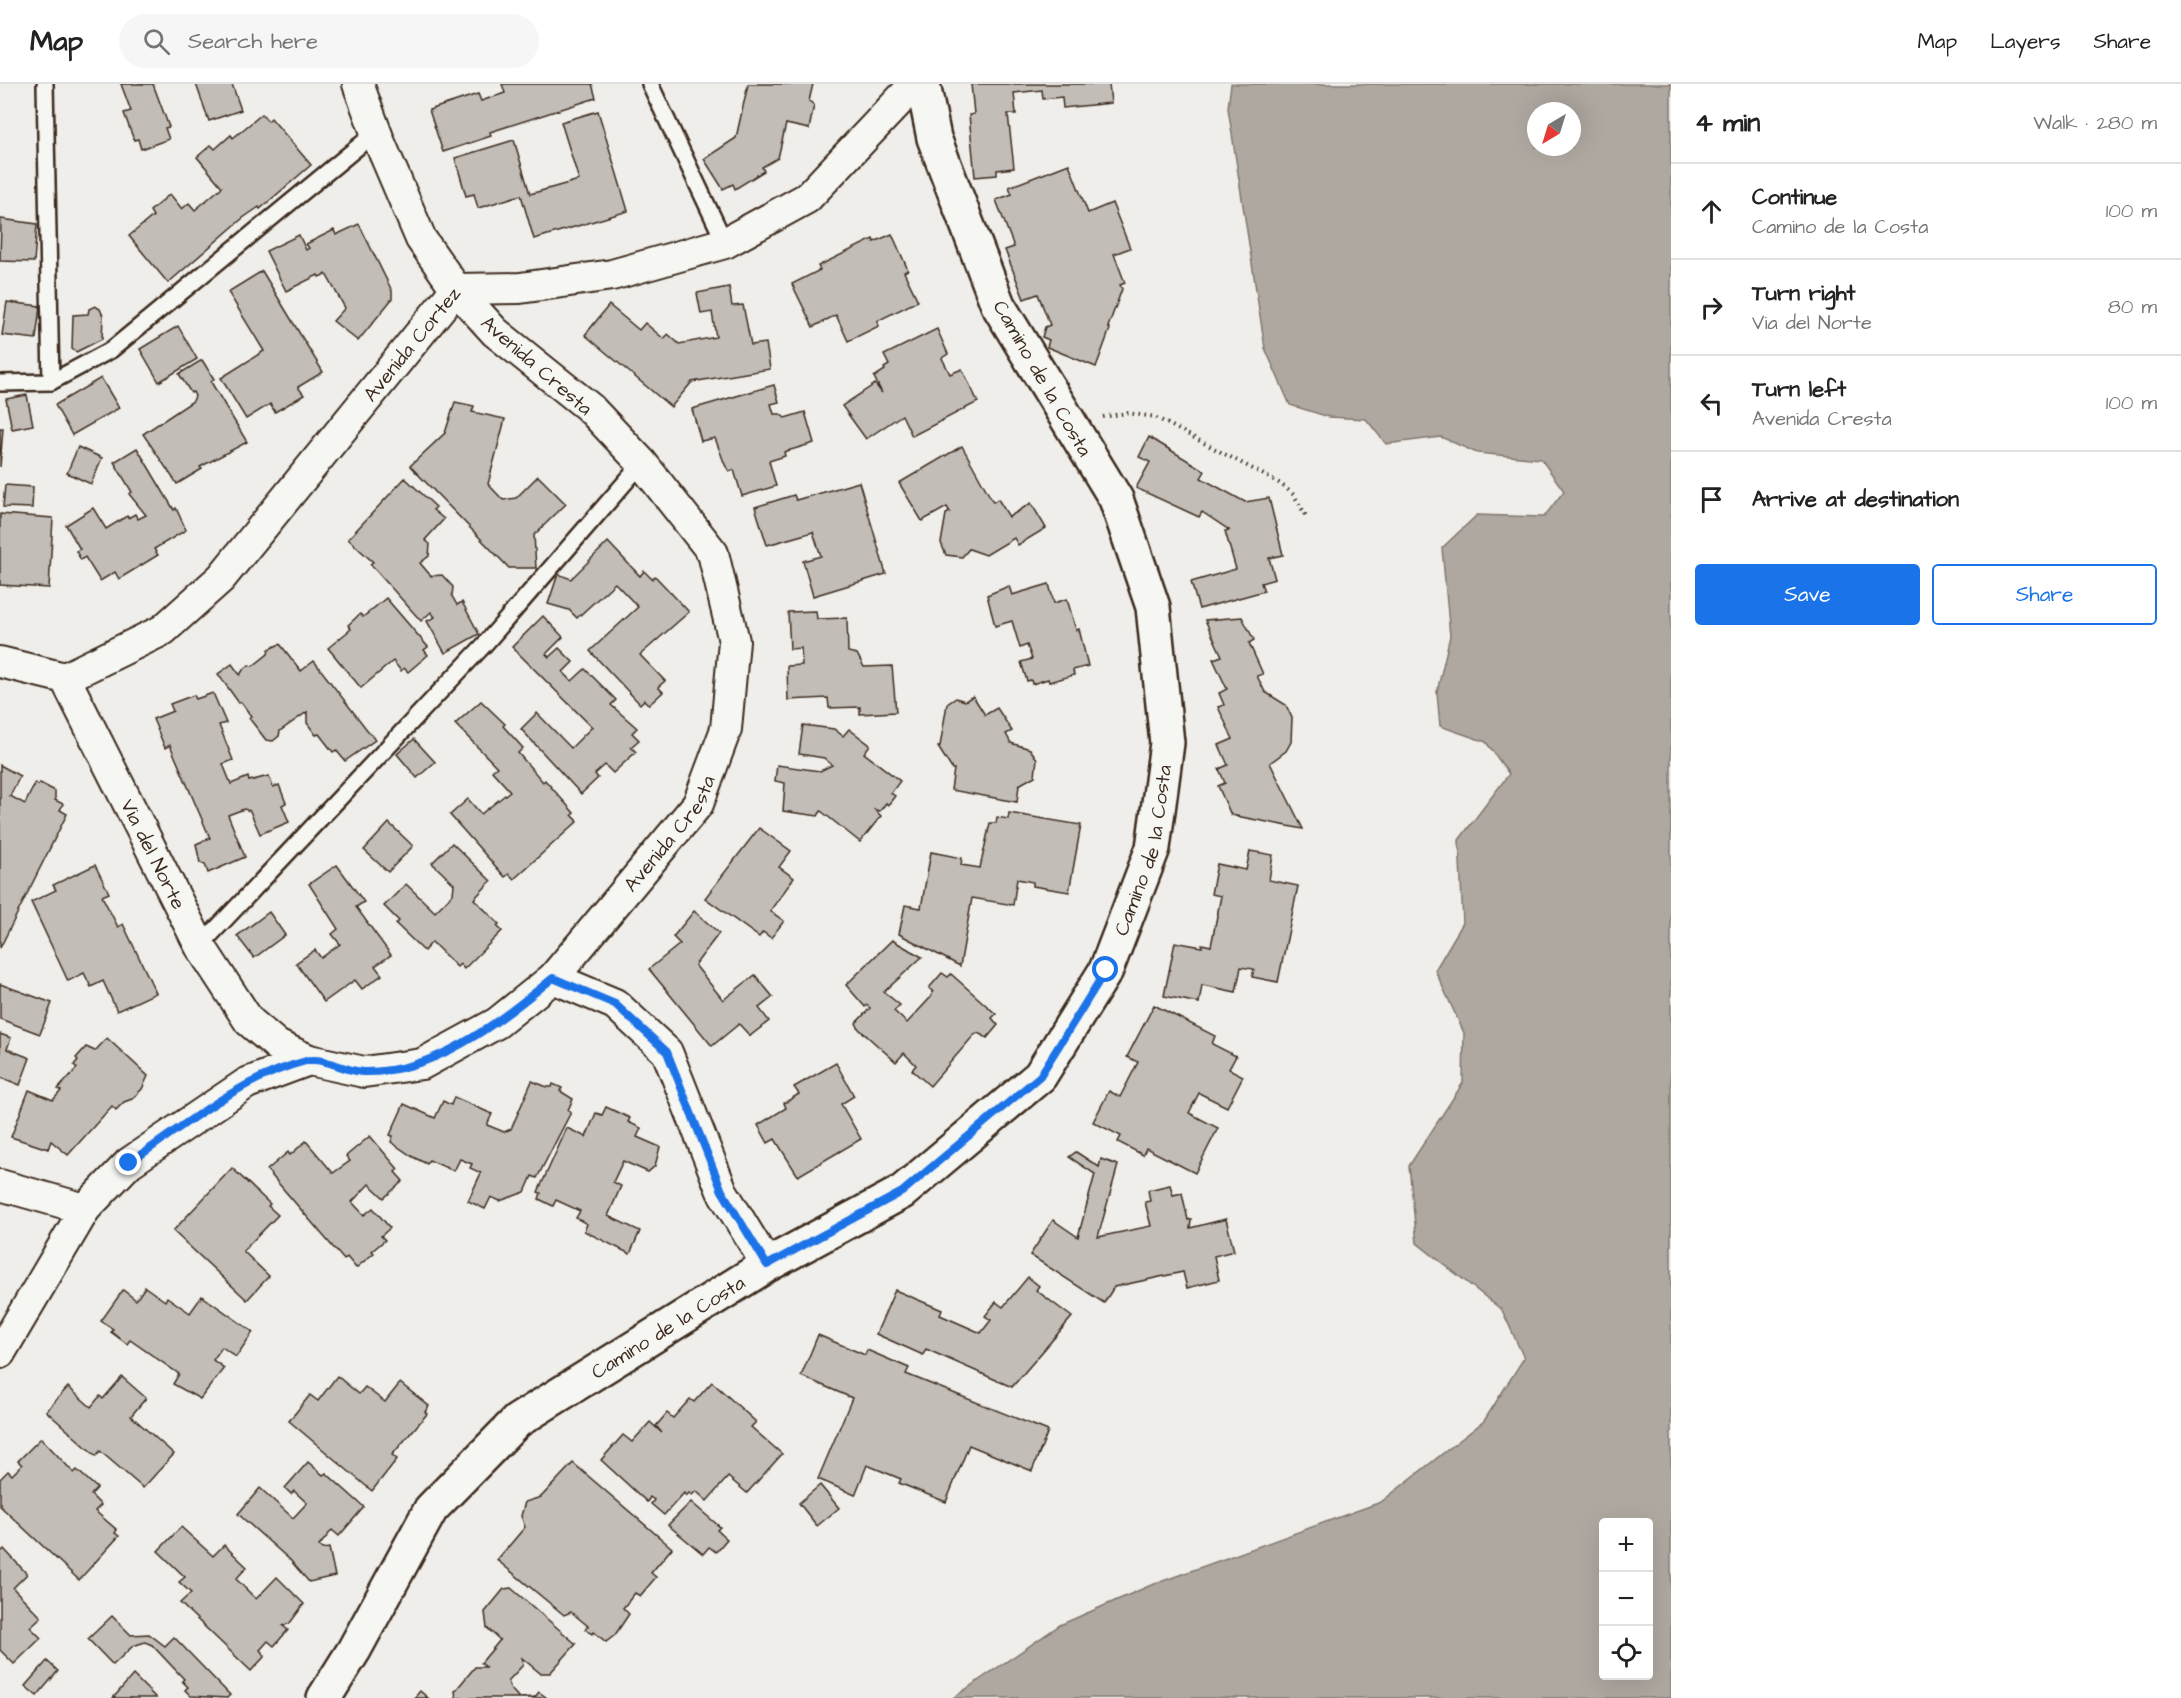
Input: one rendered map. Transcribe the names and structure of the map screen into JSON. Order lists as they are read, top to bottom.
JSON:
{
  "streets": {
    "street": [
      "Avenida Cortez",
      "Avenida Cresta",
      "Camino de la Costa",
      "Via del Norte"
    ]
  },
  "crossings": [
    ["Avenida Cortez", "Avenida Cresta"],
    ["Avenida Cortez", "Via del Norte"],
    ["Avenida Cresta", "Via del Norte"]
  ],
  "north": "bottom left",
  "page": {
    "header": "Map",
    "search": "Search here",
    "nav": ["Map", "Layers", "Share"],
    "heading": ["4 min", "Walk · 280 m"],
    "list": [
      ["Continue", "Camino de la Costa", "100 m"],
      ["Turn right", "Via del Norte", "80 m"],
      ["Turn left", "Avenida Cresta", "100 m"],
      "Arrive at destination"
    ],
    "buttons": ["Save", "Share"],
    "map_buttons": ["+", "−"]
  }
}
